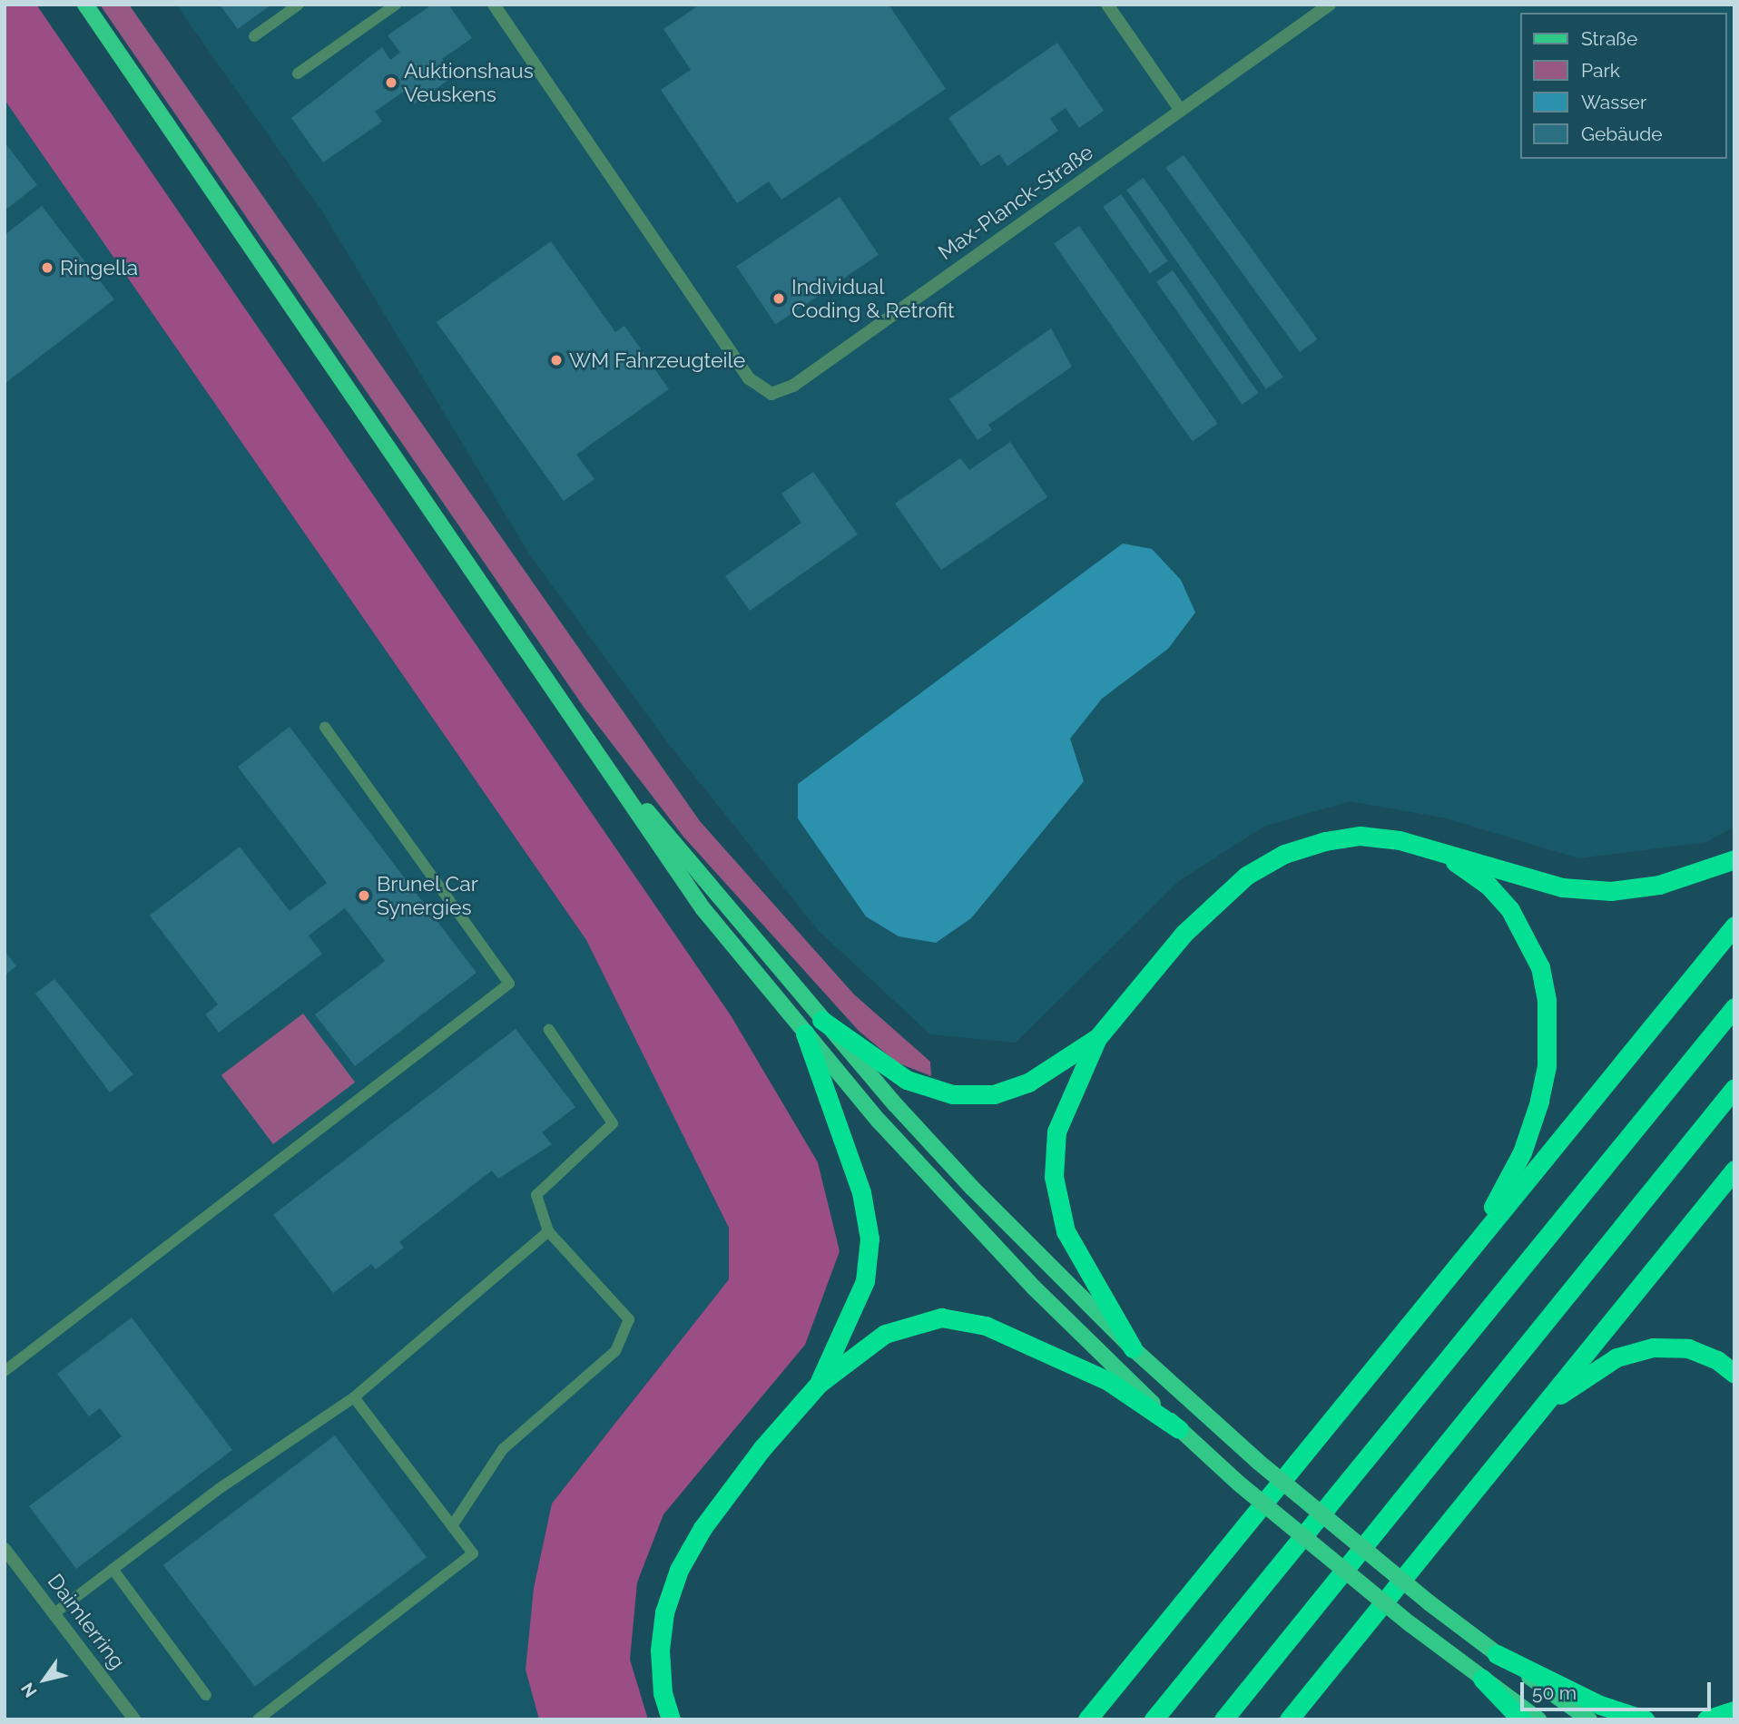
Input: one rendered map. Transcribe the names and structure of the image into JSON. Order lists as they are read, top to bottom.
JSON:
{
  "streets": {
    "street": ["Max-Planck-Straße", "Daimlerring"]
  },
  "places": [
    "Auktionshaus Veuskens",
    "Ringella",
    "Individual Coding & Retrofit",
    "WM Fahrzeugteile",
    "Brunel Car Synergies"
  ],
  "legend": [
    "Straße",
    "Park",
    "Wasser",
    "Gebäude"
  ],
  "scale_bar": "50 m",
  "north": "bottom left"
}
